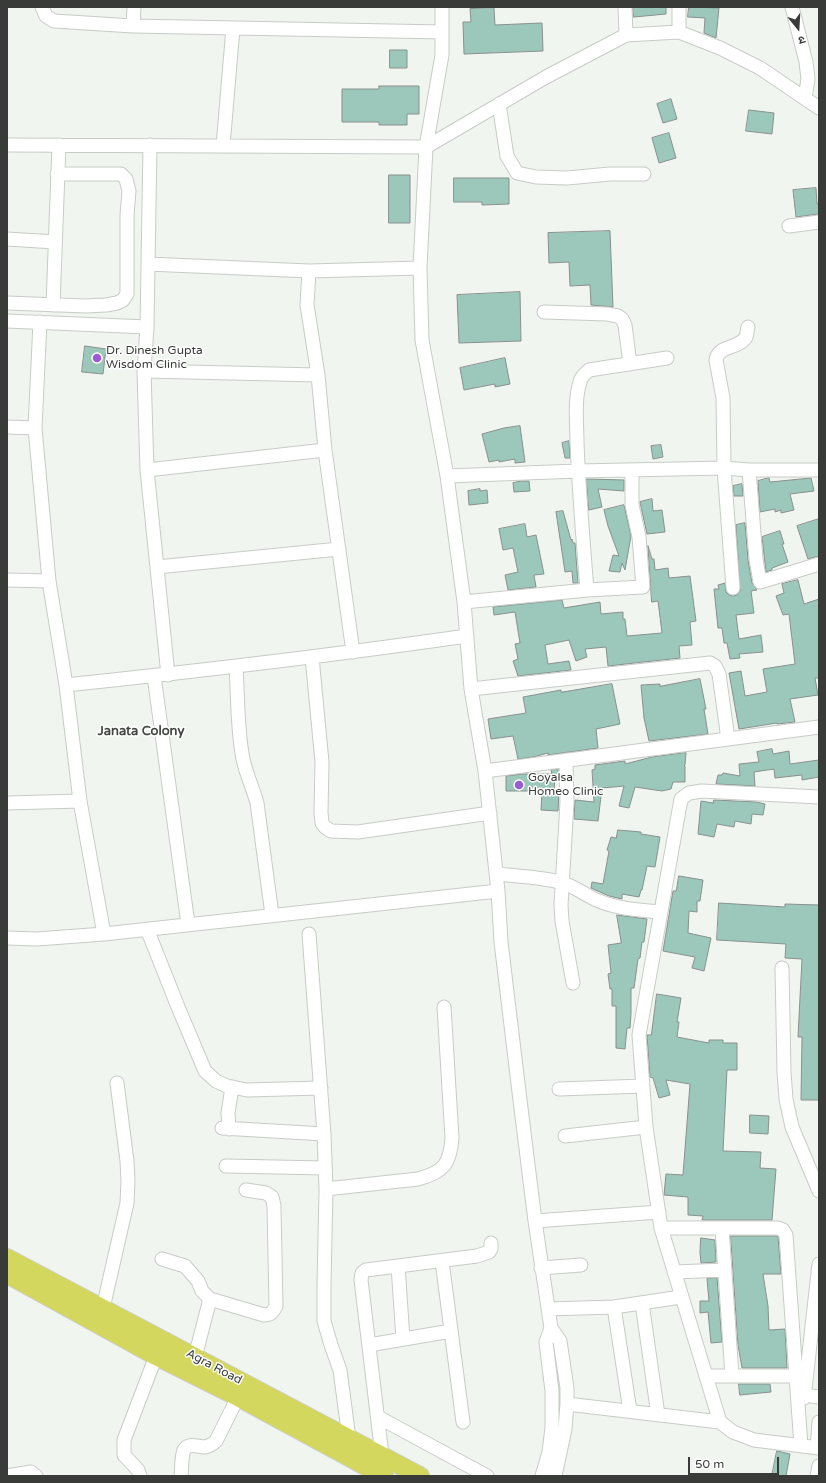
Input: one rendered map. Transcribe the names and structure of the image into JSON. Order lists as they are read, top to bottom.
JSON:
{
  "streets": {
    "highway": ["Agra Road"]
  },
  "districts": ["Janata Colony"],
  "places": ["Dr. Dinesh Gupta Wisdom Clinic", "Goyalsa Homeo Clinic"],
  "scale_bar": "50 m",
  "north": "bottom"
}
